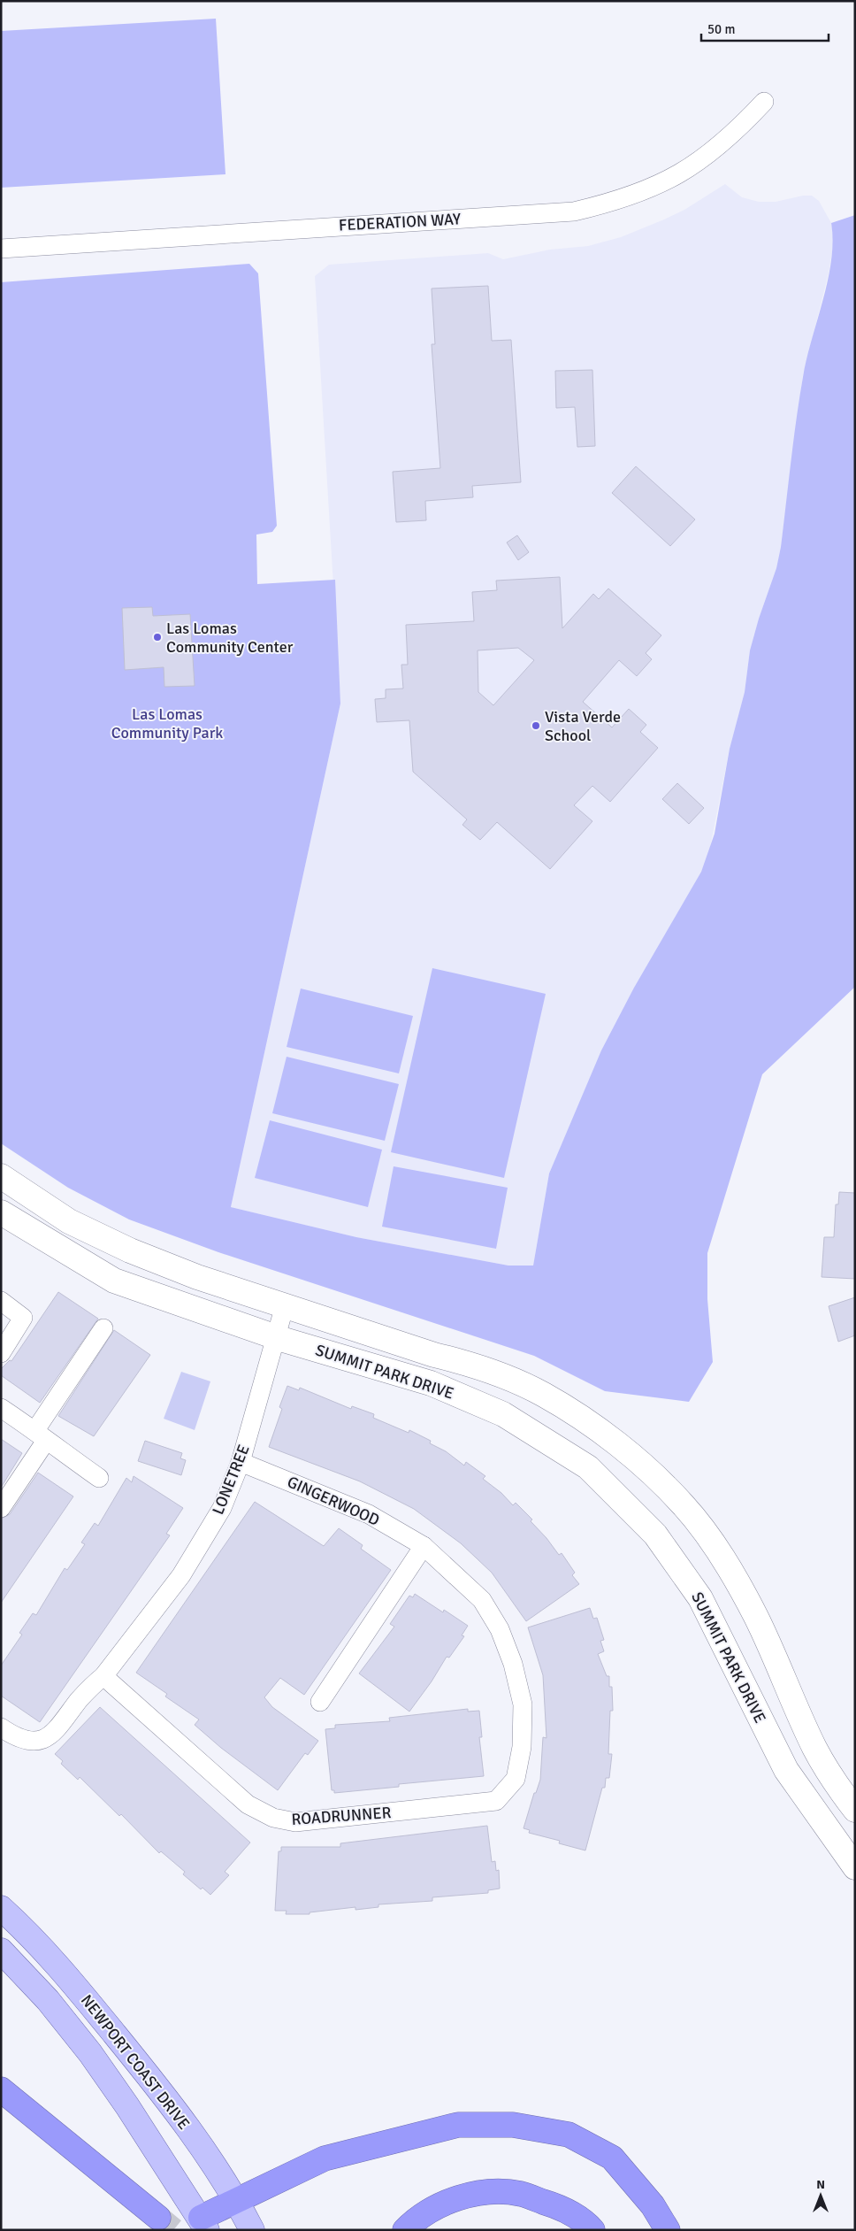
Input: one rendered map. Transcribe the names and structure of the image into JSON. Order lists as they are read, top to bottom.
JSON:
{
  "streets": {
    "main road": ["NEWPORT COAST DRIVE"],
    "street": [
      "FEDERATION WAY",
      "SUMMIT PARK DRIVE",
      "LONETREE",
      "GINGERWOOD",
      "ROADRUNNER"
    ]
  },
  "crossings": [
    ["SUMMIT PARK DRIVE", "LONETREE"],
    ["LONETREE", "GINGERWOOD"],
    ["LONETREE", "ROADRUNNER"],
    ["GINGERWOOD", "ROADRUNNER"]
  ],
  "parks": ["Las Lomas Community Park"],
  "places": ["Las Lomas Community Center", "Vista Verde School"],
  "scale_bar": "50 m",
  "north": "top"
}
